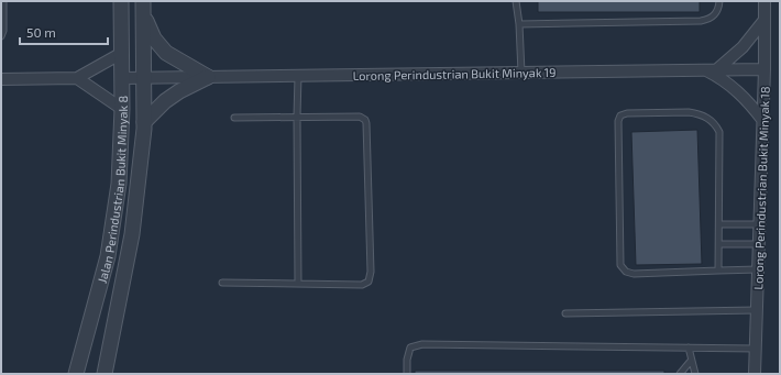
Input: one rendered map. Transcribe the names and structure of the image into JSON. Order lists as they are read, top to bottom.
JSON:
{
  "streets": {
    "street": ["Lorong Perindustrian Bukit Minyak 19", "Lorong Perindustrian Bukit Minyak 18", "Jalan Perindustrian Bukit Minyak 8"]
  },
  "crossings": [
    ["Lorong Perindustrian Bukit Minyak 19", "Lorong Perindustrian Bukit Minyak 18"],
    ["Lorong Perindustrian Bukit Minyak 19", "Jalan Perindustrian Bukit Minyak 8"]
  ],
  "scale_bar": "50 m"
}
